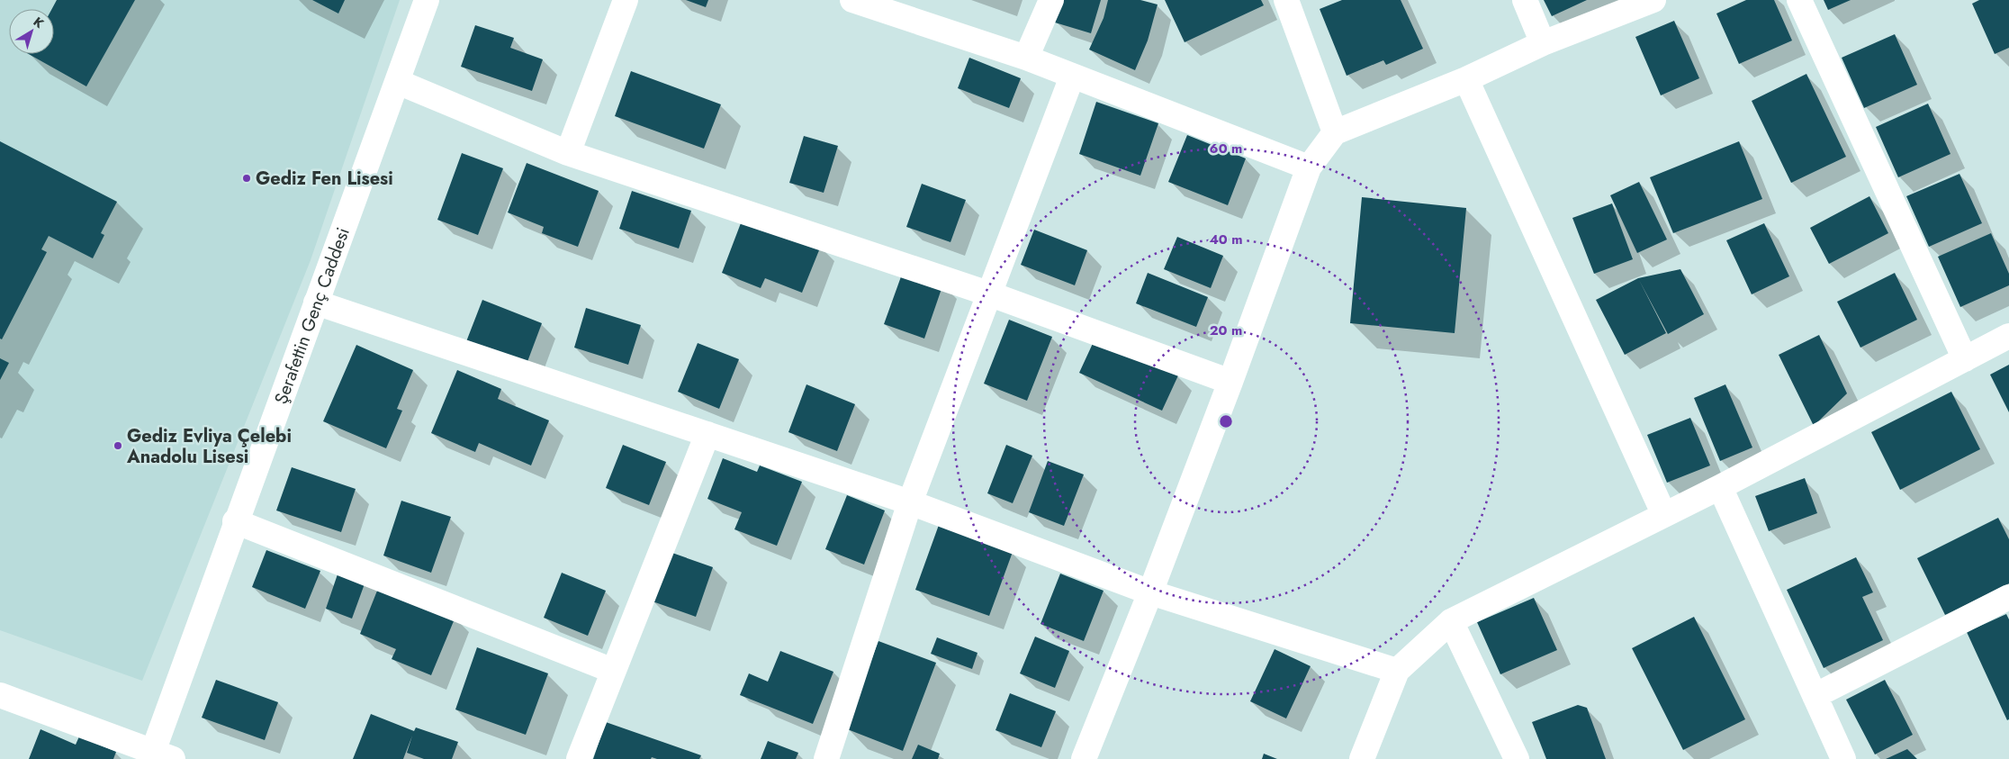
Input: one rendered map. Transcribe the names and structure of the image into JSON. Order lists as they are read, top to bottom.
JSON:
{
  "streets": {
    "street": ["Şerafettin Genç Caddesi"]
  },
  "places": ["Gediz Fen Lisesi", "Gediz Evliya Çelebi Anadolu Lisesi"],
  "north": "top right",
  "rings": ["60 m", "40 m", "20 m"]
}
